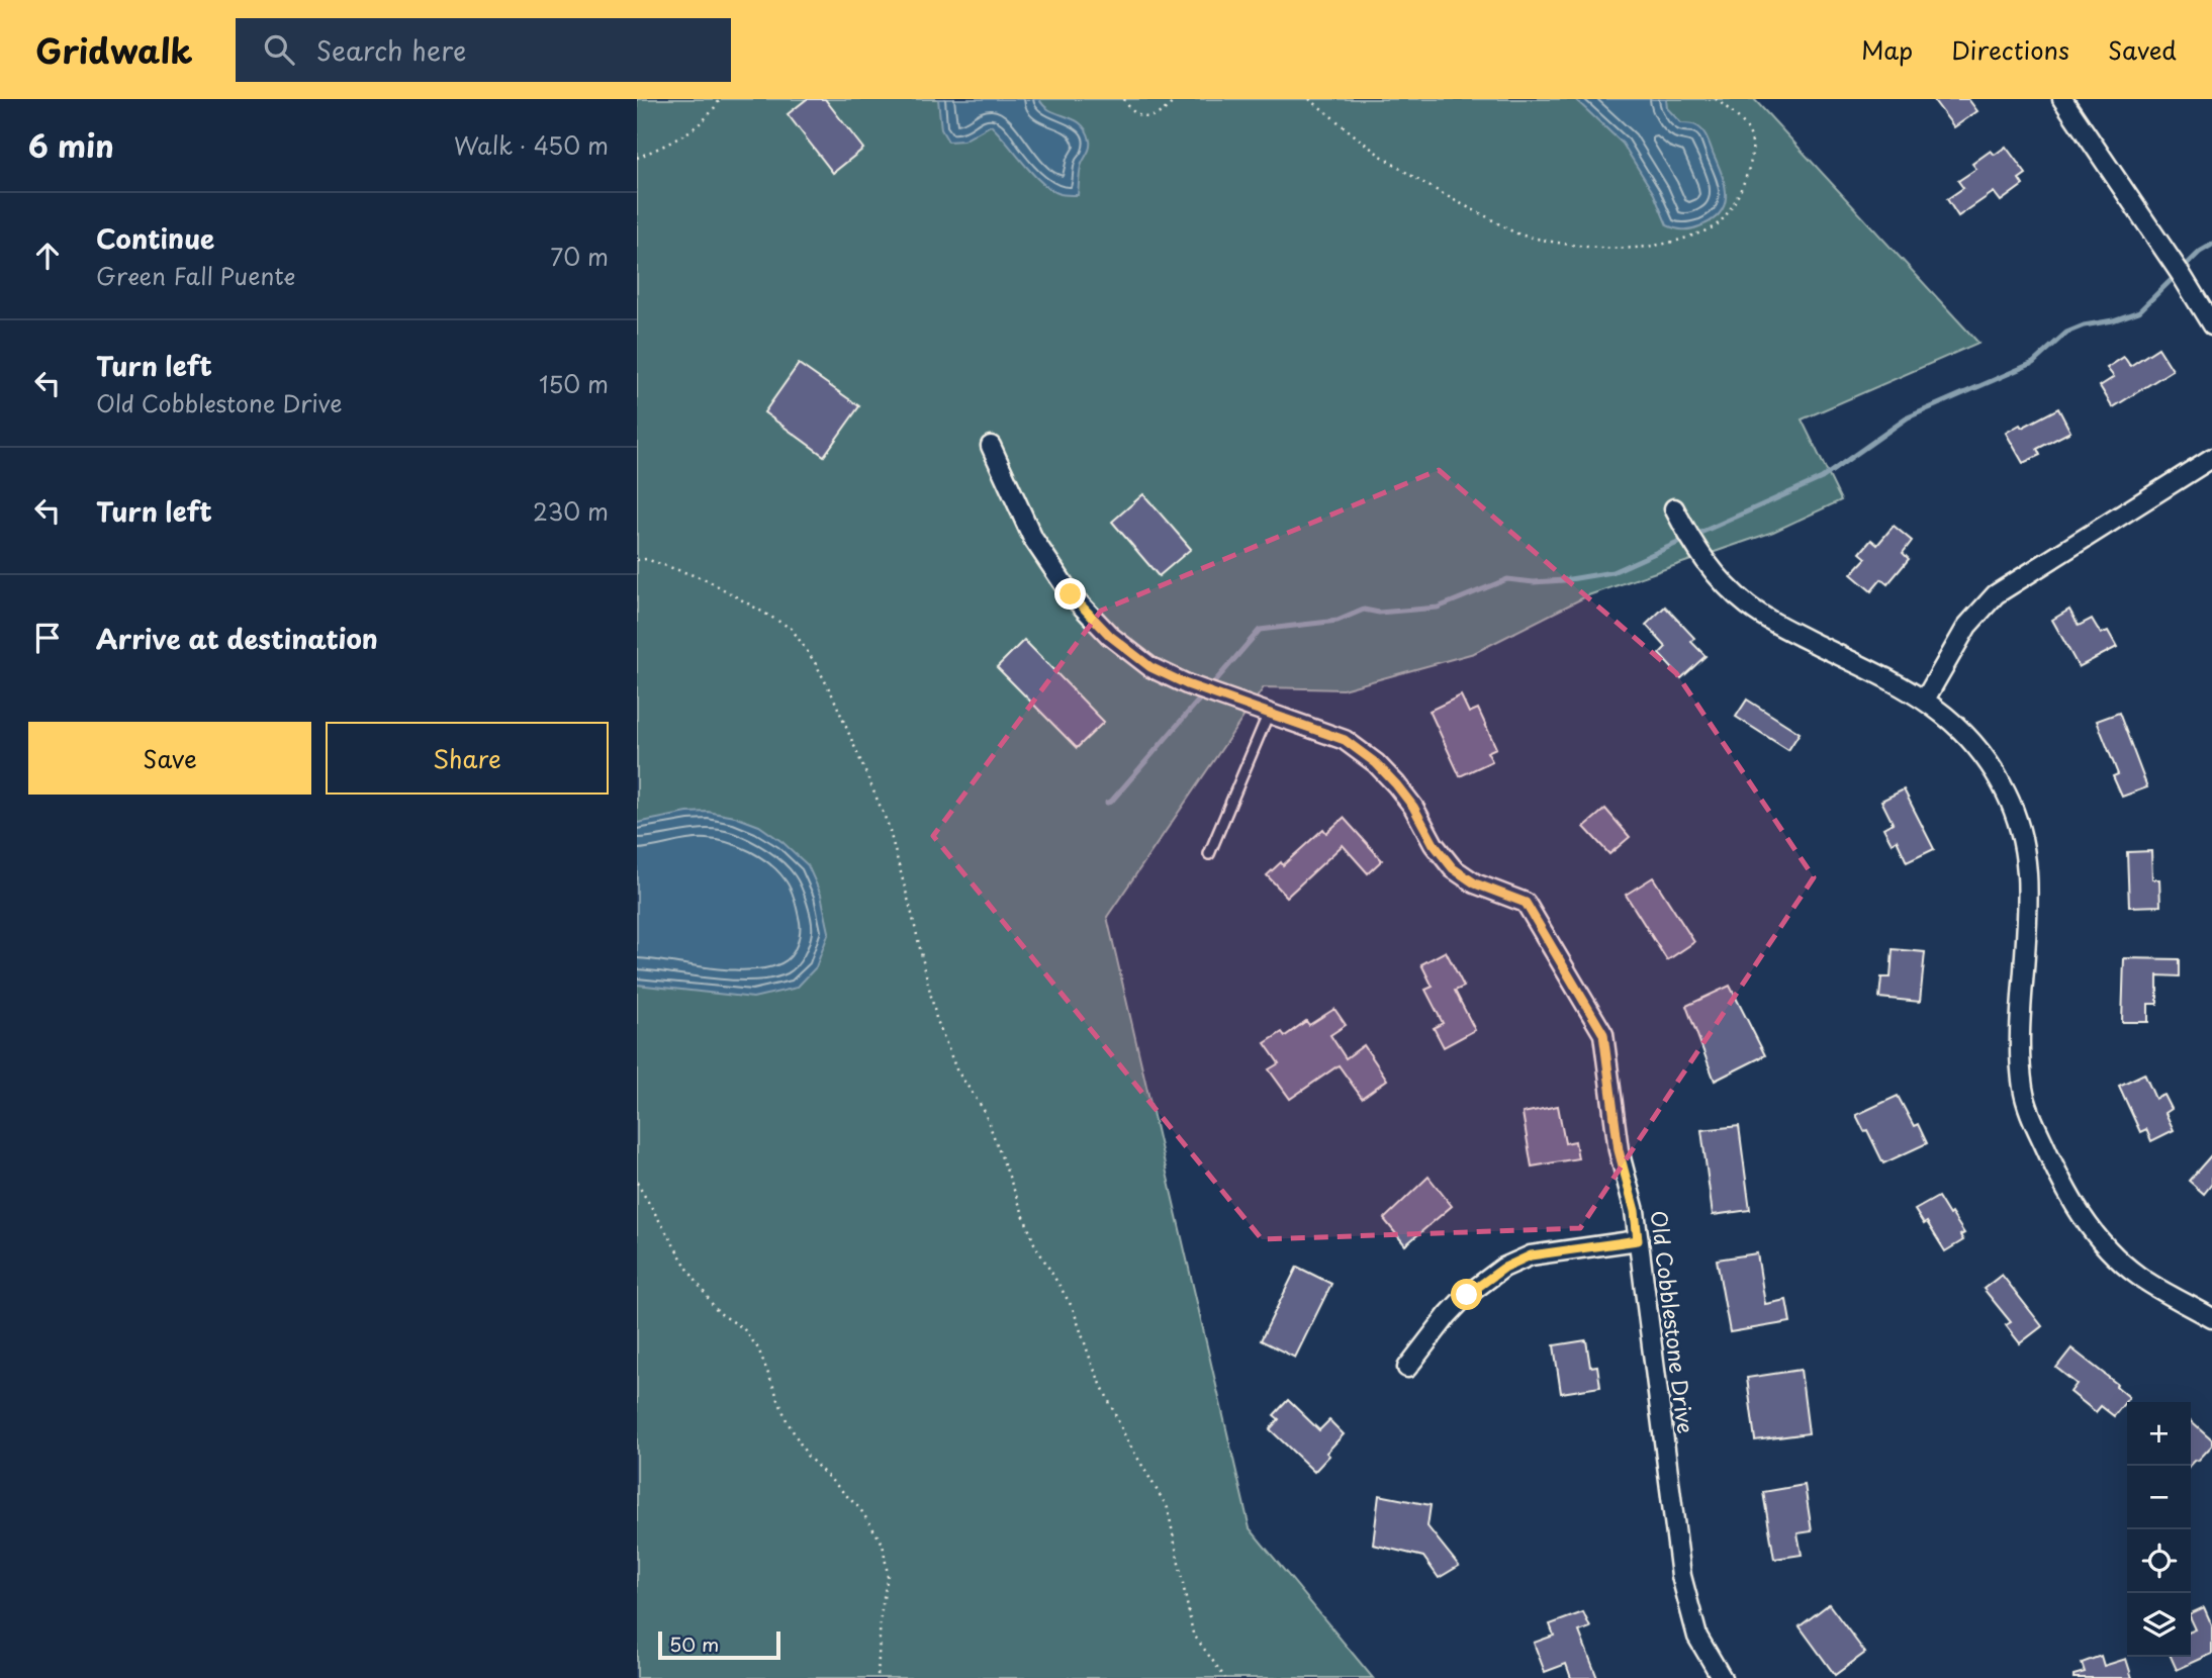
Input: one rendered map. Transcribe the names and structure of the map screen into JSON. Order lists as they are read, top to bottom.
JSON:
{
  "streets": {
    "street": ["Old Cobblestone Drive"]
  },
  "scale_bar": "50 m",
  "page": {
    "header": "Gridwalk",
    "search": "Search here",
    "nav": ["Map", "Directions", "Saved"],
    "heading": ["6 min", "Walk · 450 m"],
    "list": [
      ["Continue", "Green Fall Puente", "70 m"],
      ["Turn left", "Old Cobblestone Drive", "150 m"],
      ["Turn left", "230 m"],
      "Arrive at destination"
    ],
    "buttons": ["Save", "Share"],
    "map_buttons": ["+", "−"],
    "scale": "50 m"
  }
}
